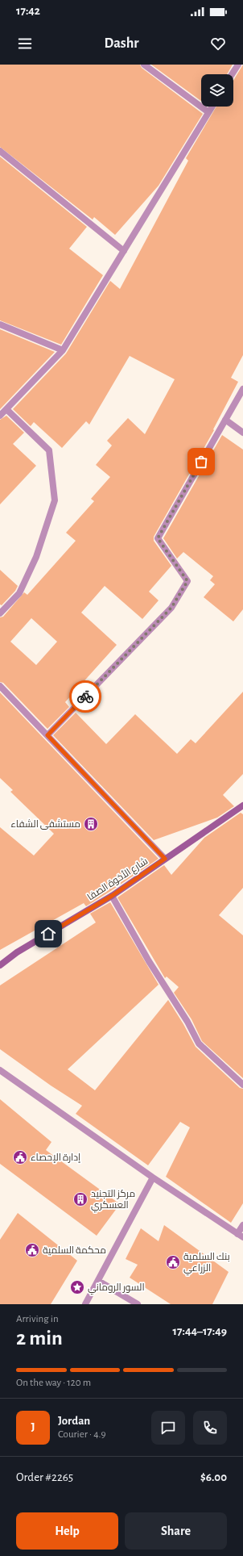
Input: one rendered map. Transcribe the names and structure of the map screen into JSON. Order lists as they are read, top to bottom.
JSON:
{
  "streets": {
    "main road": ["شارع الأخوة الصفا"]
  },
  "places": {
    "building": ["مستشفى الشفاء", "مركز التجنيد العسكري"],
    "public building": ["إدارة الإحصاء", "محكمة السلمية", "بنك السلمية الزراعي"],
    "place": ["السور الروماني"]
  },
  "page": {
    "status": "17:42",
    "header": "Dashr",
    "heading": ["2 min", "Arriving in", "17:44–17:49"],
    "panel": [
      "Jordan",
      "Courier · 4.9",
      "Order #2265",
      "$6.00"
    ],
    "bar": "On the way · 120 m",
    "round": "J",
    "buttons": ["Help", "Share"]
  }
}
